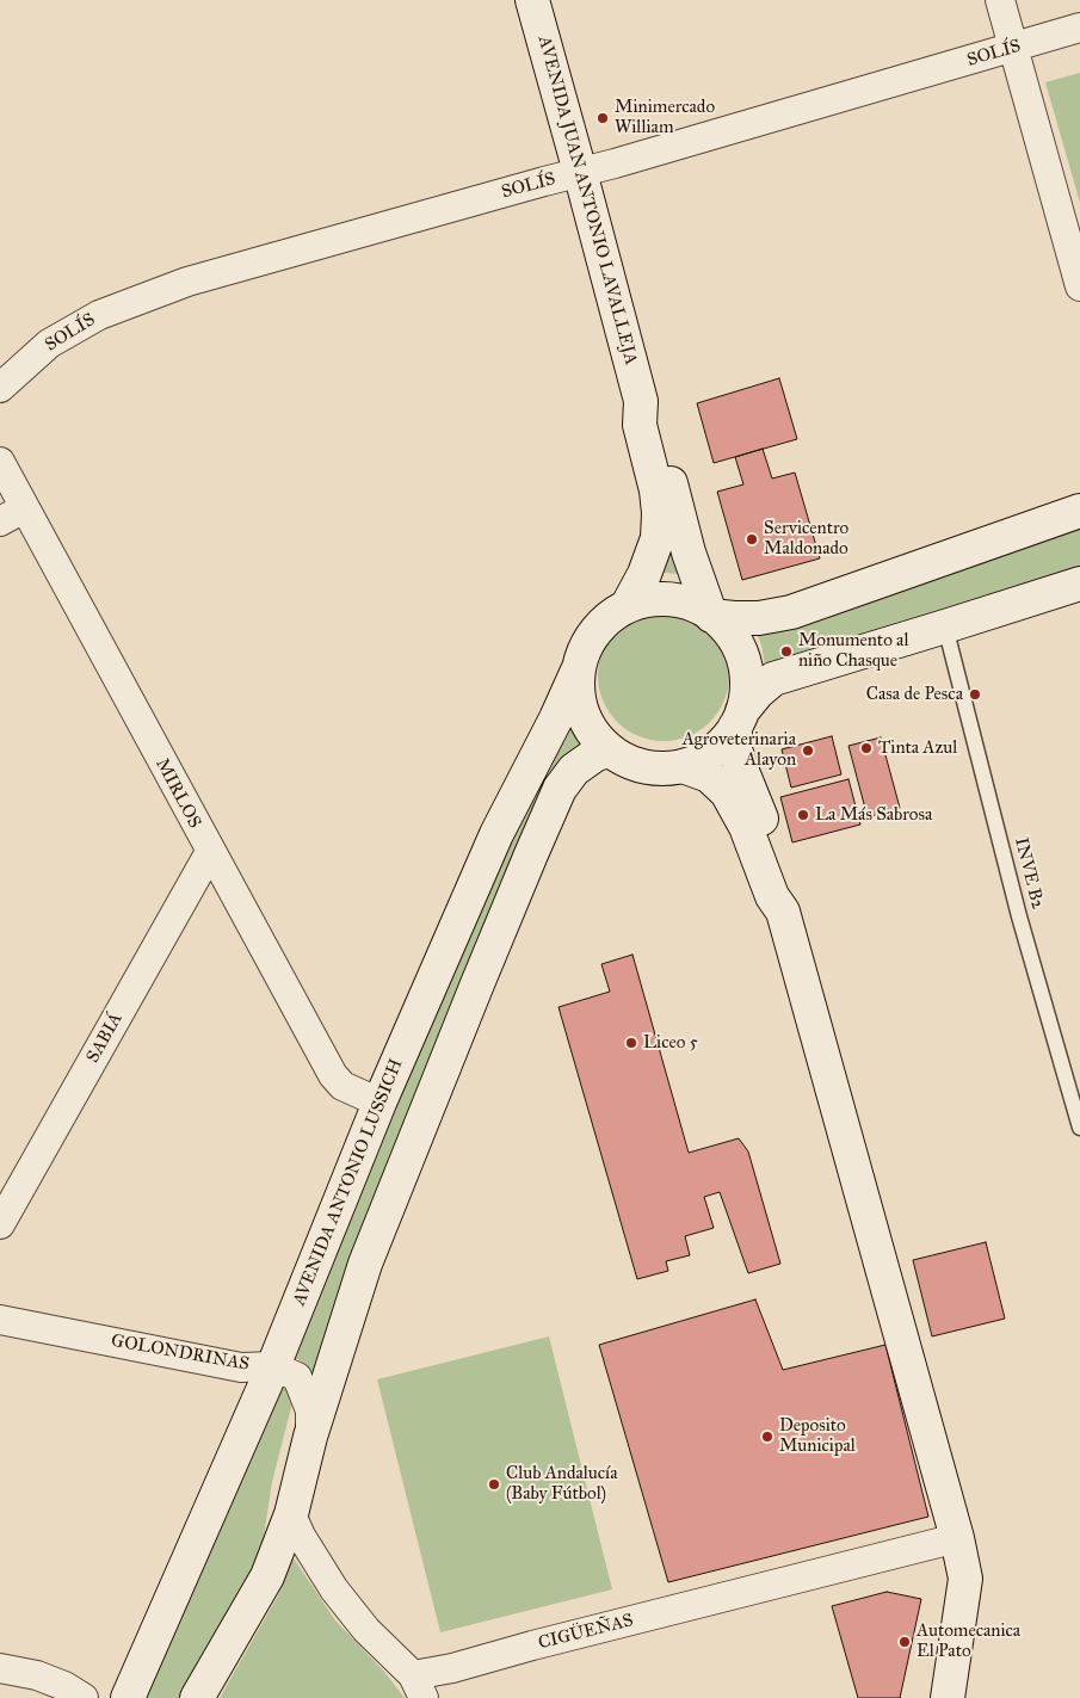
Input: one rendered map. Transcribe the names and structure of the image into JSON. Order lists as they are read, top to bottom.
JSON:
{
  "streets": {
    "main road": ["AVENIDA JUAN ANTONIO LAVALLEJA", "AVENIDA ANTONIO LUSSICH"],
    "street": [
      "SOLÍS",
      "MIRLOS",
      "SABIÁ",
      "GOLONDRINAS",
      "CIGÜEÑAS"
    ],
    "lane": ["INVE B2"]
  },
  "crossings": [
    ["SOLÍS", "AVENIDA JUAN ANTONIO LAVALLEJA"],
    ["AVENIDA JUAN ANTONIO LAVALLEJA", "AVENIDA ANTONIO LUSSICH"],
    ["MIRLOS", "SABIÁ"],
    ["MIRLOS", "AVENIDA ANTONIO LUSSICH"],
    ["AVENIDA ANTONIO LUSSICH", "GOLONDRINAS"]
  ],
  "places": [
    "Minimercado William",
    "Servicentro Maldonado",
    "Monumento al niño Chasque",
    "Casa de Pesca",
    "Tinta Azul",
    "Agroveterinaria Alayon",
    "La Más Sabrosa",
    "Liceo 5",
    "Deposito Municipal",
    "Club Andalucía (Baby Fútbol)",
    "Automecanica El Pato"
  ]
}
